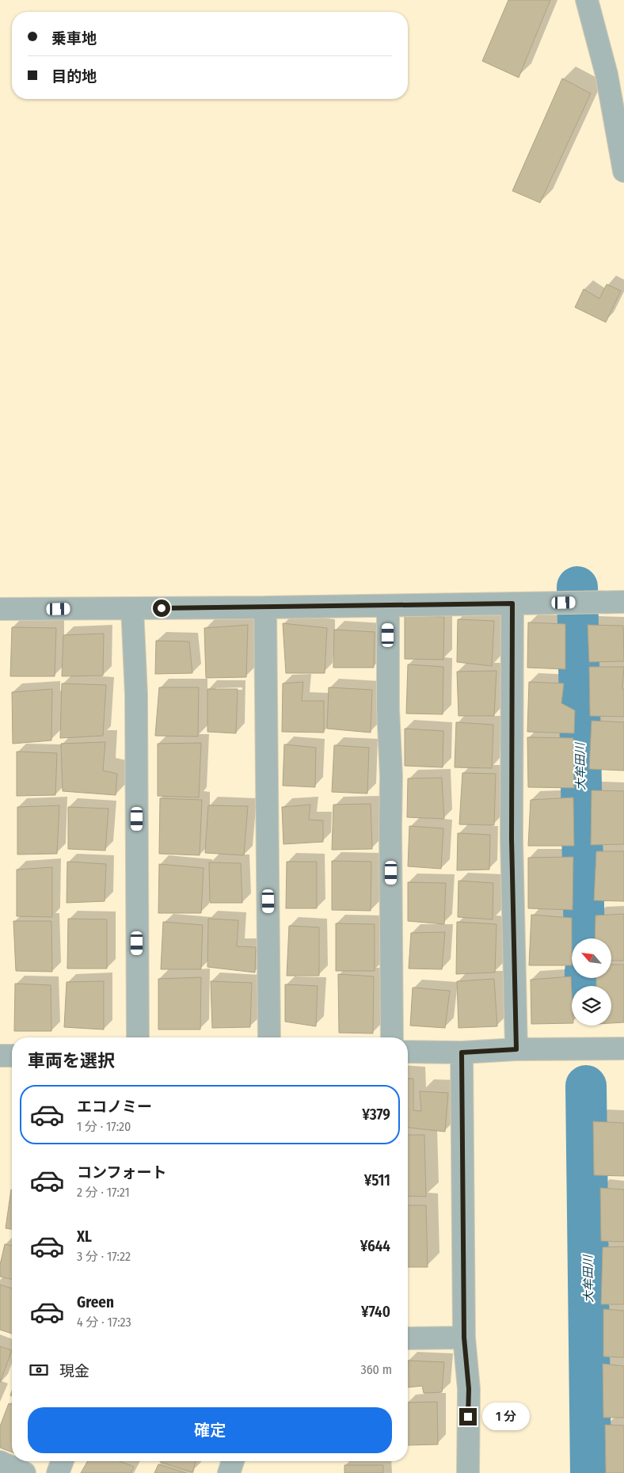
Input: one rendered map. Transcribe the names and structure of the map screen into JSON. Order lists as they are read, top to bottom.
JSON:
{
  "water": ["大牟田川"],
  "north": "top left",
  "page": {
    "banner": ["乗車地", "目的地"],
    "heading": "車両を選択",
    "list": [
      {
        "name": "エコノミー",
        "note": "1 分 · 17:20",
        "value": "¥379"
      },
      {
        "name": "コンフォート",
        "note": "2 分 · 17:21",
        "value": "¥511"
      },
      {
        "name": "XL",
        "note": "3 分 · 17:22",
        "value": "¥644"
      },
      {
        "name": "Green",
        "note": "4 分 · 17:23",
        "value": "¥740"
      }
    ],
    "pay": ["現金", "360 m"],
    "buttons": "確定",
    "bubble": "1 分"
  }
}
